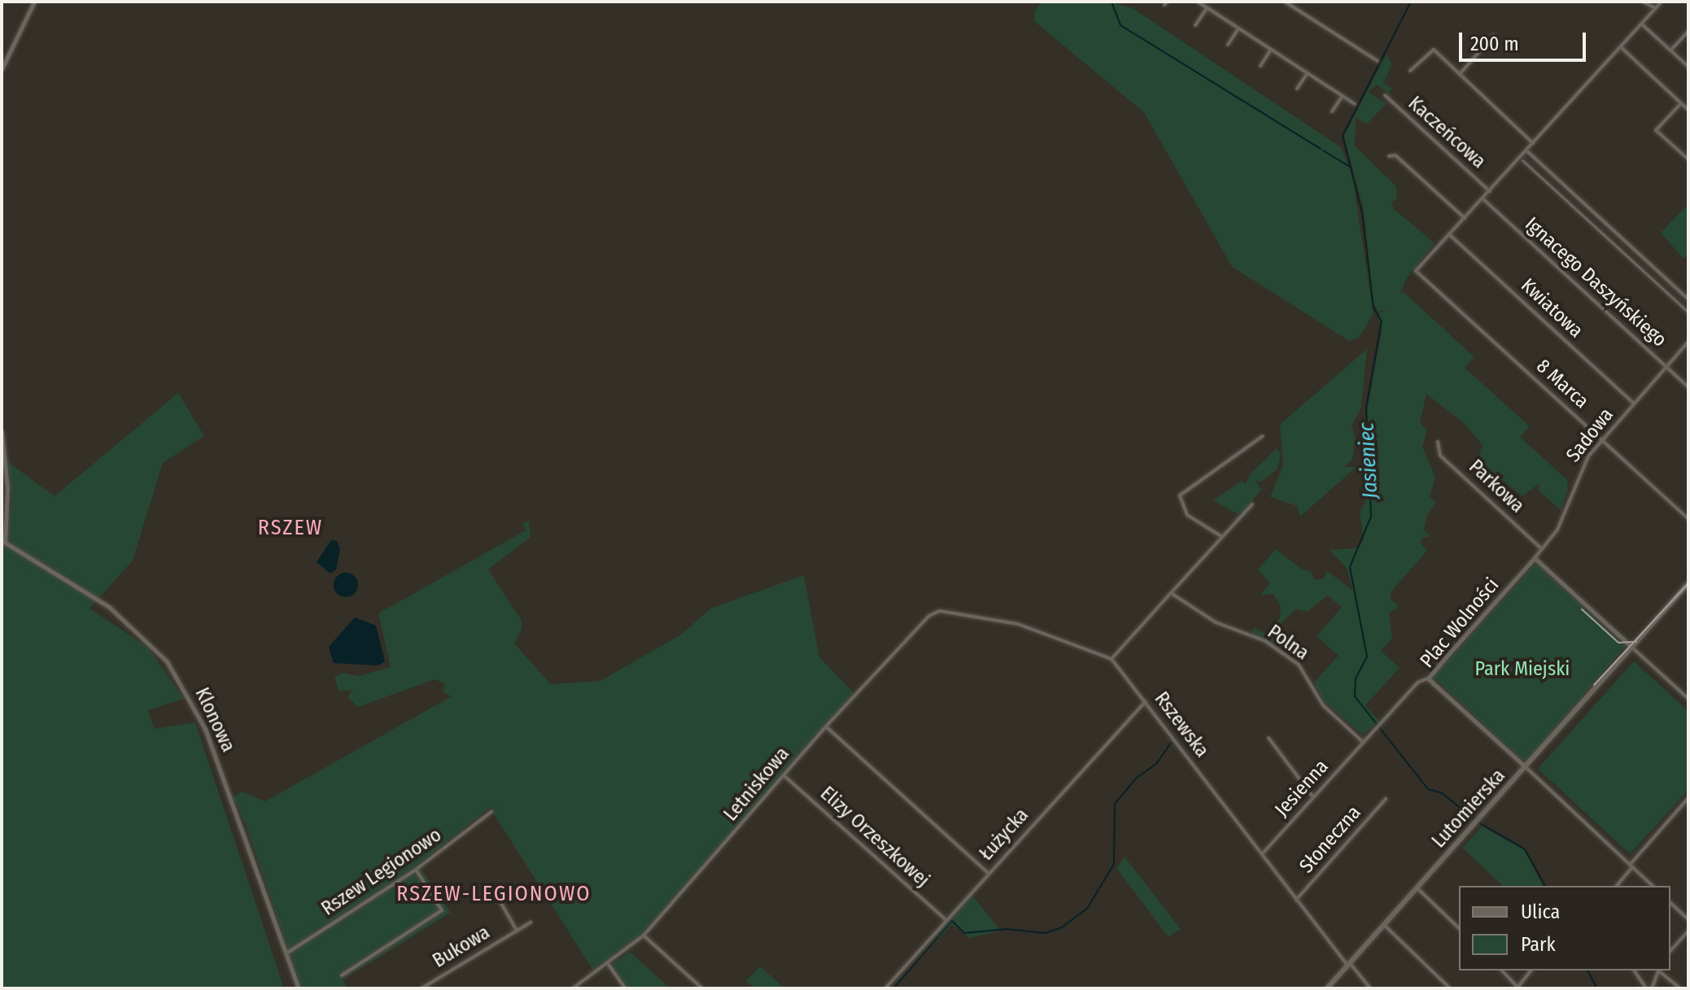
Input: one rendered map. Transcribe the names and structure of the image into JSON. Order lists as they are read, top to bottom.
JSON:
{
  "streets": {
    "main road": ["Lutomierska"],
    "street": [
      "Kaczeńcowa",
      "Ignacego Daszyńskiego",
      "Kwiatowa",
      "8 Marca",
      "Sadowa",
      "Parkowa",
      "Plac Wolności",
      "Polna",
      "Klonowa",
      "Rszewska",
      "Letniskowa",
      "Jesienna",
      "Łużycka",
      "Elizy Orzeszkowej",
      "Słoneczna",
      "Rszew Legionowo",
      "Bukowa"
    ]
  },
  "crossings": [
    ["Ignacego Daszyńskiego", "Sadowa"],
    ["Kwiatowa", "8 Marca"],
    ["Kwiatowa", "Sadowa"],
    ["8 Marca", "Sadowa"],
    ["Sadowa", "Parkowa"],
    ["Sadowa", "Plac Wolności"],
    ["Plac Wolności", "Lutomierska"],
    ["Polna", "Jesienna"],
    ["Klonowa", "Rszew Legionowo"],
    ["Rszewska", "Letniskowa"],
    ["Rszewska", "Jesienna"],
    ["Rszewska", "Lutomierska"],
    ["Rszewska", "Łużycka"],
    ["Rszewska", "Słoneczna"],
    ["Letniskowa", "Elizy Orzeszkowej"],
    ["Łużycka", "Elizy Orzeszkowej"]
  ],
  "districts": ["RSZEW", "RSZEW-LEGIONOWO"],
  "water": ["Jasieniec"],
  "parks": ["Park Miejski"],
  "legend": ["Ulica", "Park"],
  "scale_bar": "200 m"
}
